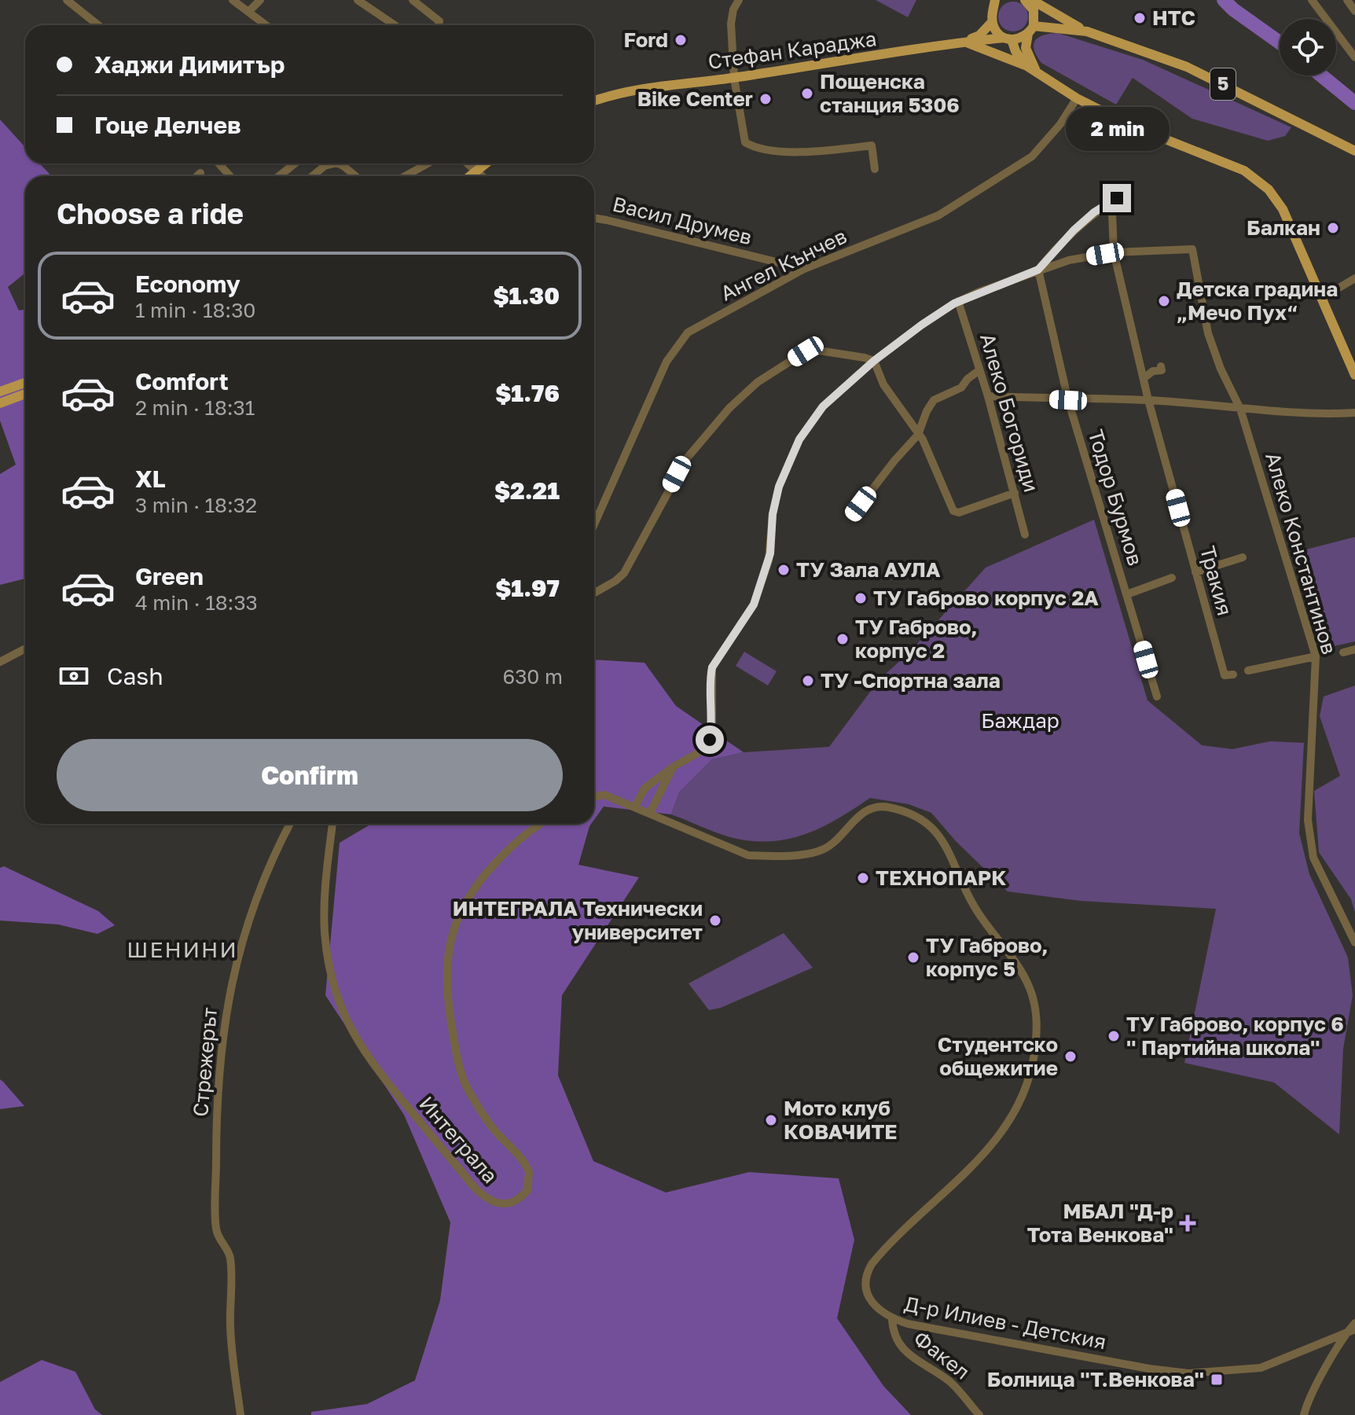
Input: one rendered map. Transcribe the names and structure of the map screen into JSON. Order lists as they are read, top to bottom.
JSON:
{
  "streets": {
    "main road": ["Стефан Караджа", "5"],
    "street": [
      "Васил Друмев",
      "Ангел Кънчев",
      "Алеко Богориди",
      "Тодор Бурмов",
      "Алеко Константинов",
      "Тракия",
      "Стрежерът",
      "Интеграла",
      "Д-р Илиев - Детския",
      "Факел"
    ]
  },
  "crossings": [
    ["Стефан Караджа", "5"],
    ["Васил Друмев", "Ангел Кънчев"],
    ["Алеко Константинов", "Тракия"],
    ["Д-р Илиев - Детския", "Факел"]
  ],
  "districts": ["ШЕНИНИ"],
  "parks": ["Баждар"],
  "places": {
    "other": [
      "НТС",
      "Ford",
      "Пощенска станция 5306",
      "Bike Center",
      "Балкан",
      "Детска градина „Мечо Пух“",
      "ТУ Зала АУЛА",
      "ТУ Габрово корпус 2А",
      "ТУ Габрово, корпус 2",
      "ТУ -Спортна зала",
      "ТЕХНОПАРК",
      "ИНТЕГРАЛА Технически университет",
      "ТУ Габрово, корпус 5",
      "ТУ Габрово, корпус 6 '' Партийна школа''",
      "Студентско общежитие",
      "Мото клуб КОВАЧИТЕ"
    ],
    "health": ["МБАЛ \"Д-р Тота Венкова\""],
    "transit": ["Болница ''Т.Венкова''"]
  },
  "page": {
    "banner": ["Хаджи Димитър", "Гоце Делчев"],
    "bubble": "2 min",
    "heading": "Choose a ride",
    "list": [
      {
        "name": "Economy",
        "note": "1 min · 18:30",
        "value": "$1.30"
      },
      {
        "name": "Comfort",
        "note": "2 min · 18:31",
        "value": "$1.76"
      },
      {
        "name": "XL",
        "note": "3 min · 18:32",
        "value": "$2.21"
      },
      {
        "name": "Green",
        "note": "4 min · 18:33",
        "value": "$1.97"
      }
    ],
    "pay": ["Cash", "630 m"],
    "buttons": "Confirm"
  }
}
